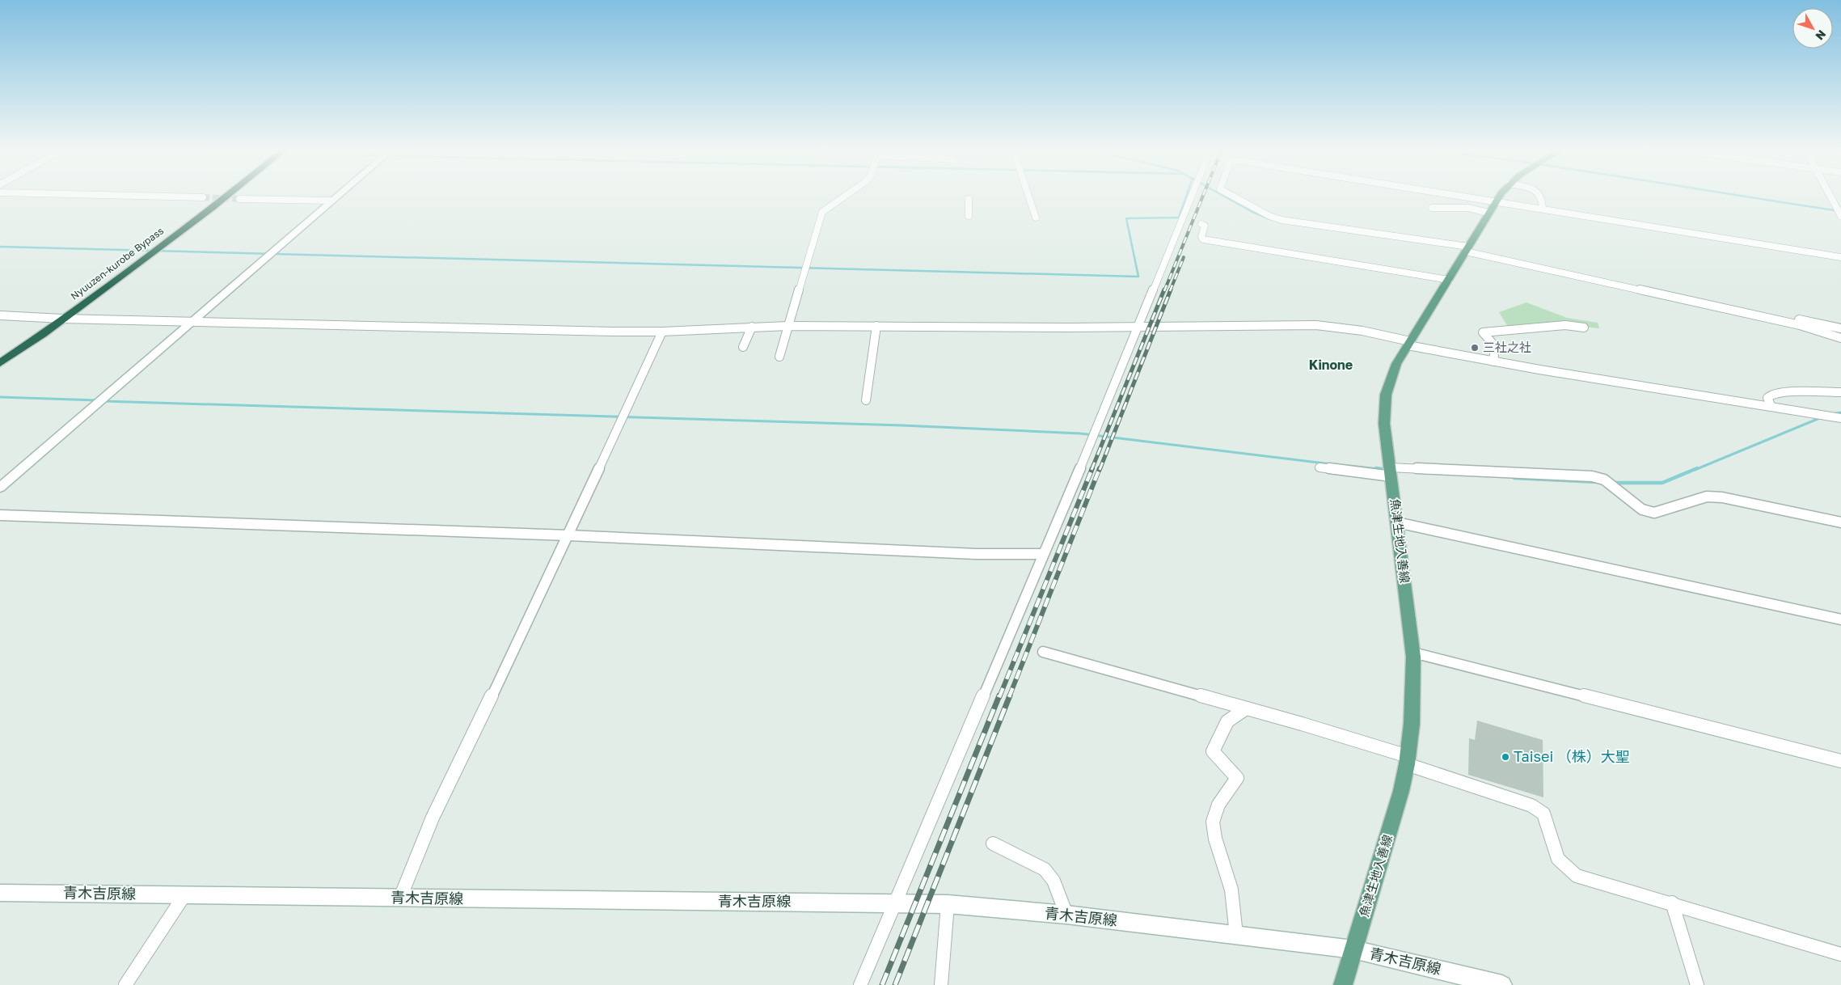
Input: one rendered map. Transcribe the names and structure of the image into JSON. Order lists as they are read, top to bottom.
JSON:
{
  "streets": {
    "highway": ["Nyuuzen-kurobe Bypass"],
    "main road": ["魚津生地入善線", "青木吉原線"]
  },
  "crossings": [
    ["魚津生地入善線", "青木吉原線"]
  ],
  "districts": ["Kinone"],
  "places": ["三社之社", "Taisei （株）大聖"],
  "north": "bottom right"
}
